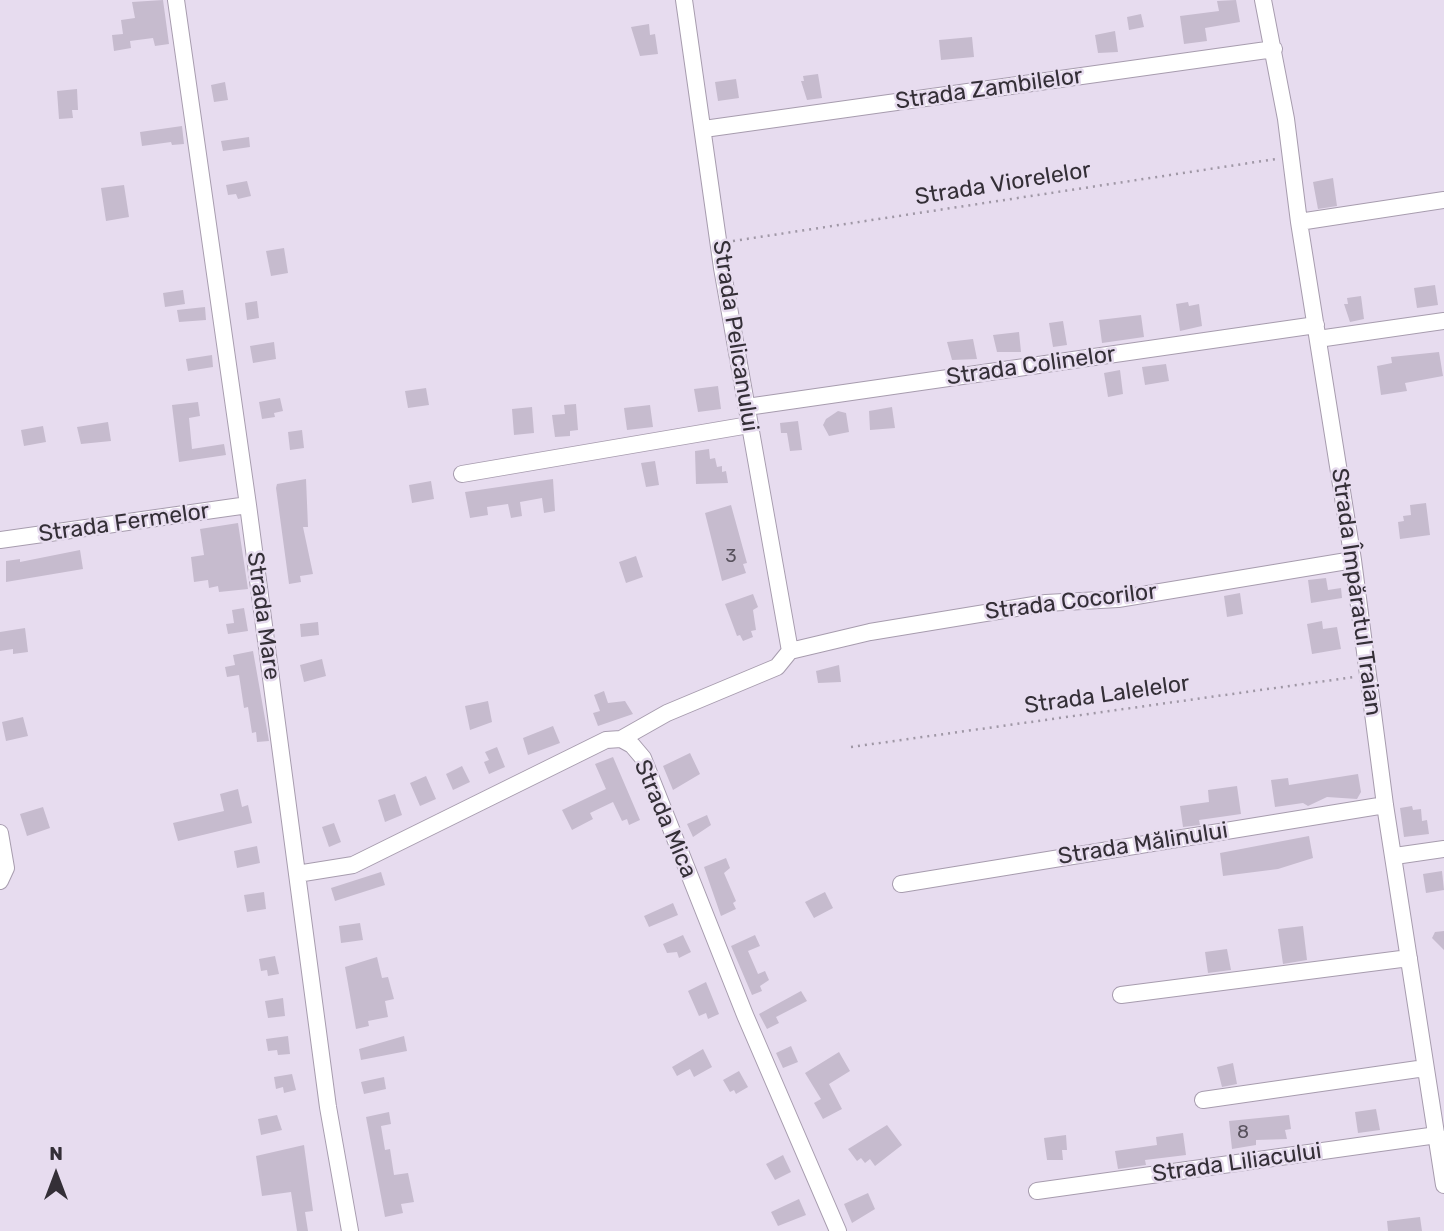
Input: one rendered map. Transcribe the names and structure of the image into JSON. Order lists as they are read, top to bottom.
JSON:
{
  "streets": {
    "street": [
      "Strada Zambilelor",
      "Strada Pelicanului",
      "Strada Colinelor",
      "Strada Fermelor",
      "Strada Împăratul Traian",
      "Strada Cocorilor",
      "Strada Mare",
      "Strada Mica",
      "Strada Mălinului",
      "Strada Liliacului"
    ],
    "path": ["Strada Viorelelor", "Strada Lalelelor"]
  },
  "crossings": [
    ["Strada Zambilelor", "Strada Pelicanului"],
    ["Strada Zambilelor", "Strada Împăratul Traian"],
    ["Strada Viorelelor", "Strada Pelicanului"],
    ["Strada Viorelelor", "Strada Împăratul Traian"],
    ["Strada Pelicanului", "Strada Colinelor"],
    ["Strada Pelicanului", "Strada Cocorilor"],
    ["Strada Colinelor", "Strada Împăratul Traian"],
    ["Strada Fermelor", "Strada Mare"],
    ["Strada Împăratul Traian", "Strada Cocorilor"],
    ["Strada Împăratul Traian", "Strada Lalelelor"],
    ["Strada Împăratul Traian", "Strada Mălinului"],
    ["Strada Împăratul Traian", "Strada Liliacului"],
    ["Strada Mare", "Strada Mica"]
  ],
  "house_numbers": ["3", "8"],
  "north": "top"
}
